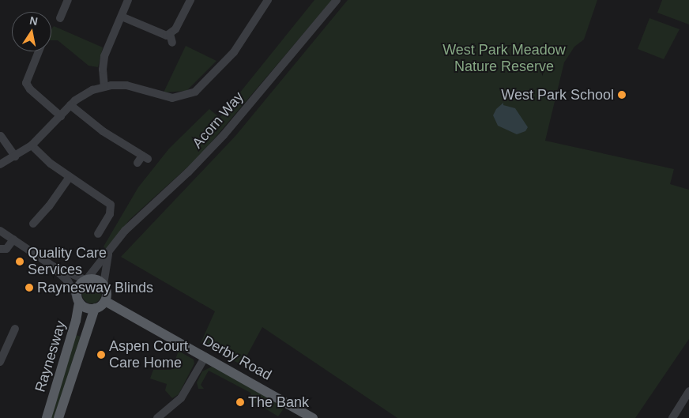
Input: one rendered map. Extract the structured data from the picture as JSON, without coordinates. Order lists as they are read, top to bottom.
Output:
{
  "streets": {
    "main road": ["Raynesway", "Derby Road"],
    "street": ["Acorn Way"]
  },
  "crossings": [
    ["Acorn Way", "Raynesway"],
    ["Acorn Way", "Derby Road"],
    ["Raynesway", "Derby Road"]
  ],
  "parks": ["West Park Meadow Nature Reserve"],
  "places": [
    "West Park School",
    "Quality Care Services",
    "Raynesway Blinds",
    "Aspen Court Care Home",
    "The Bank"
  ],
  "north": "top"
}
